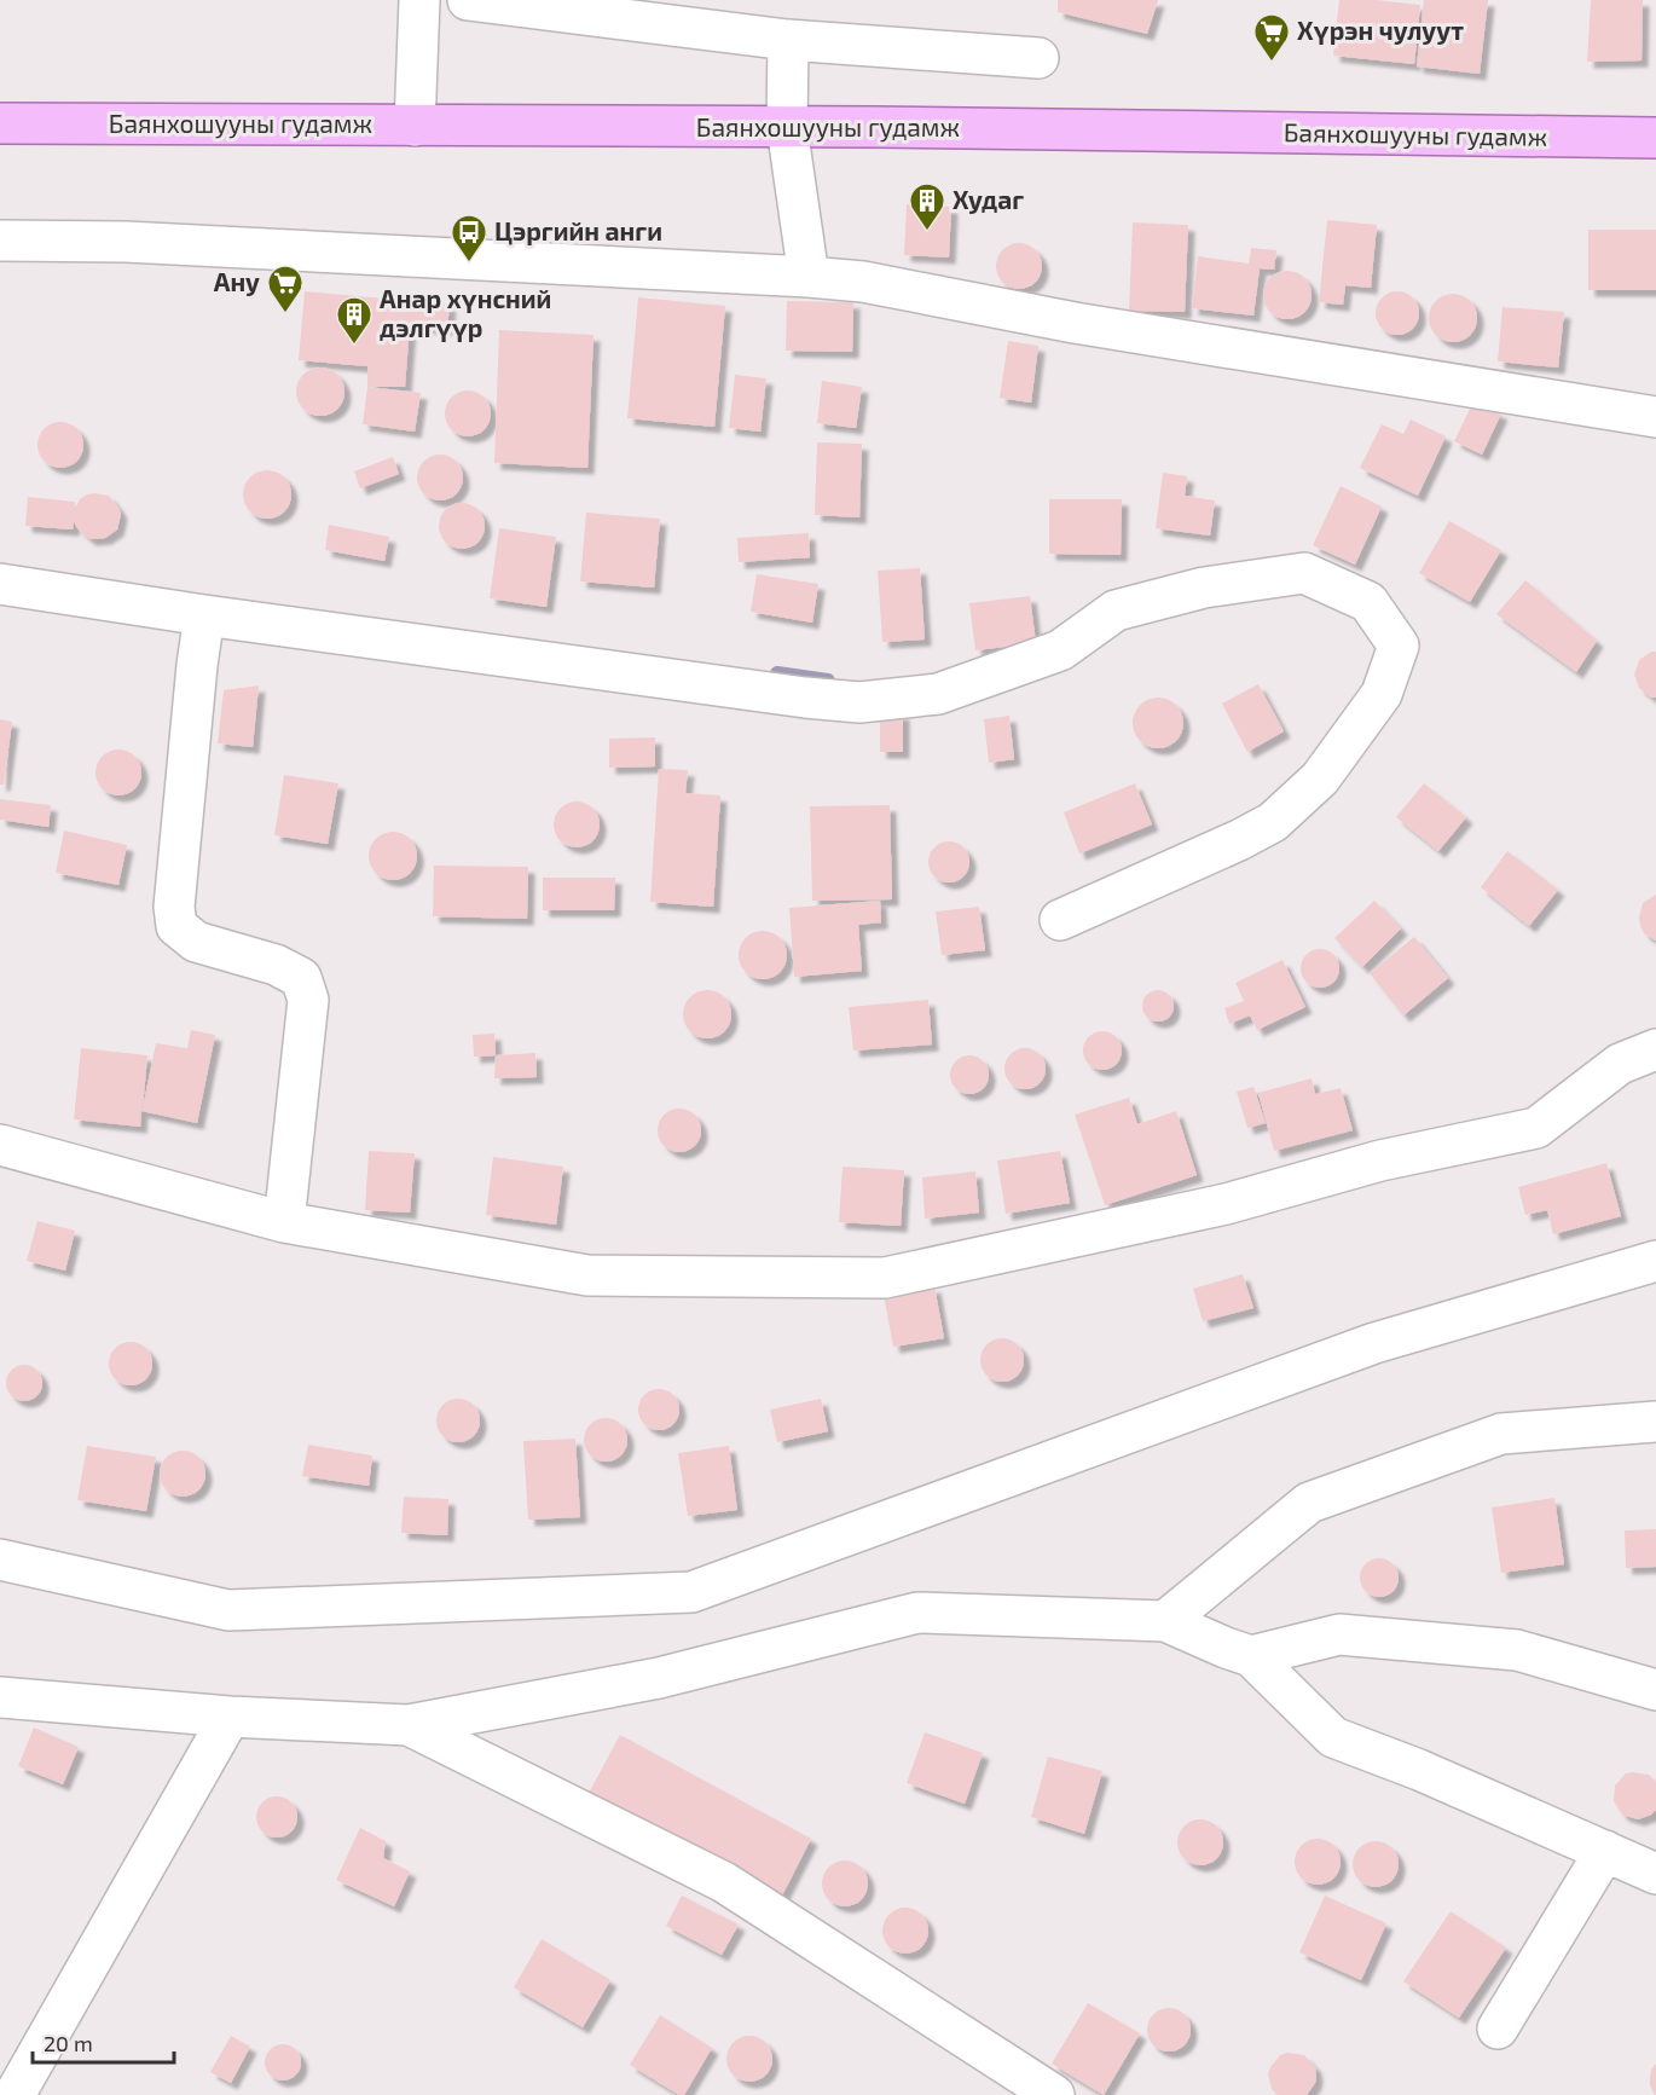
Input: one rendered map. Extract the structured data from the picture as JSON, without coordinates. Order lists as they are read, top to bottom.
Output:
{
  "streets": {
    "main road": ["Баянхошууны гудамж"]
  },
  "places": {
    "supermarket": ["Хүрэн чулуут", "Ану"],
    "building": ["Худаг", "Анар хүнсний дэлгүүр"],
    "bus stop": ["Цэргийн анги"]
  },
  "scale_bar": "20 m"
}
